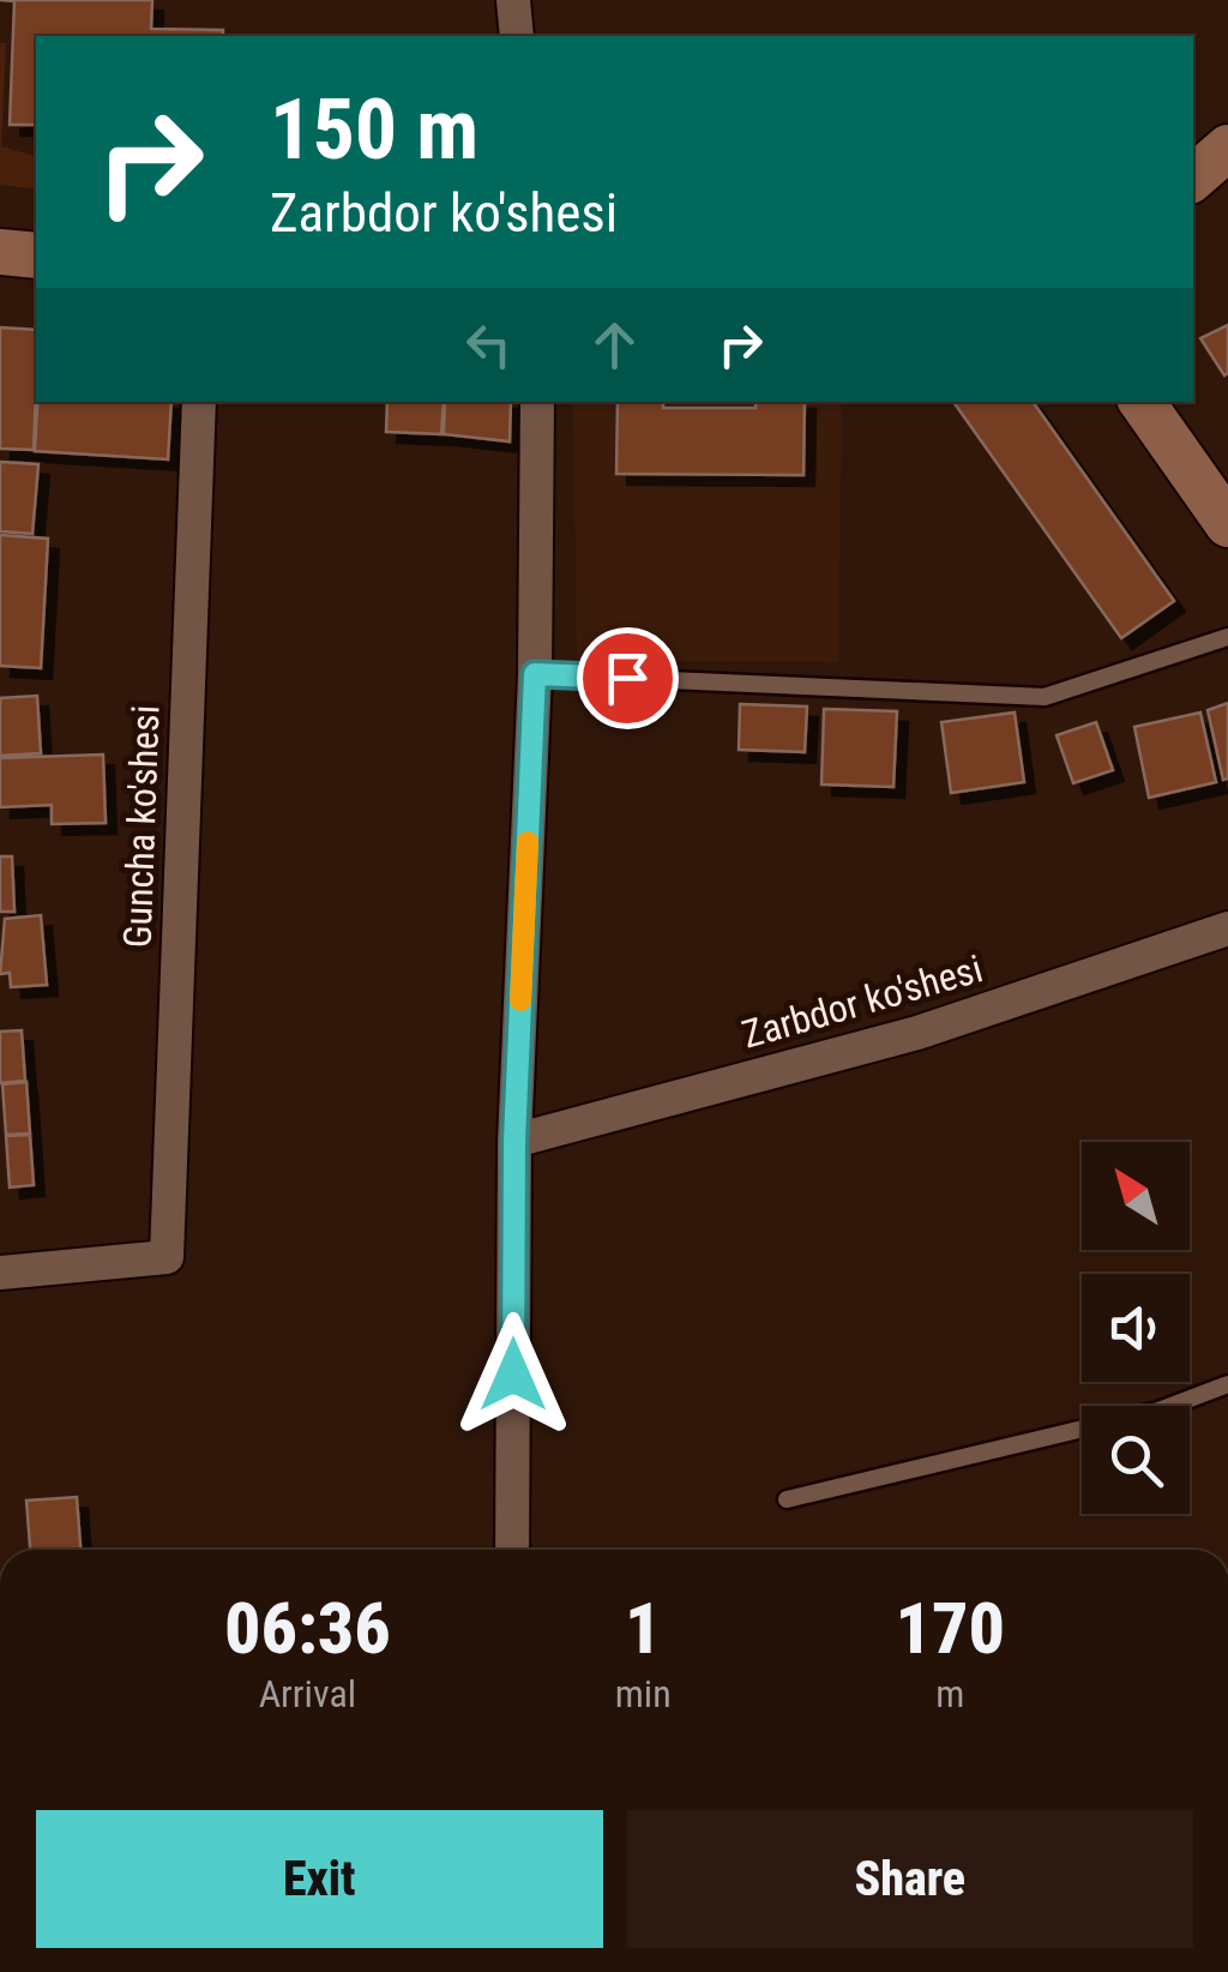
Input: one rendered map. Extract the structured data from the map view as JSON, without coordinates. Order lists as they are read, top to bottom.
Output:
{
  "streets": {
    "street": ["Guncha ko'shesi", "Zarbdor ko'shesi"]
  },
  "north": "top left",
  "page": {
    "turn": ["150 m", "Zarbdor ko'shesi"],
    "eta": [
      "06:36",
      "Arrival",
      "1",
      "min",
      "170",
      "m"
    ],
    "buttons": ["Exit", "Share"]
  }
}
